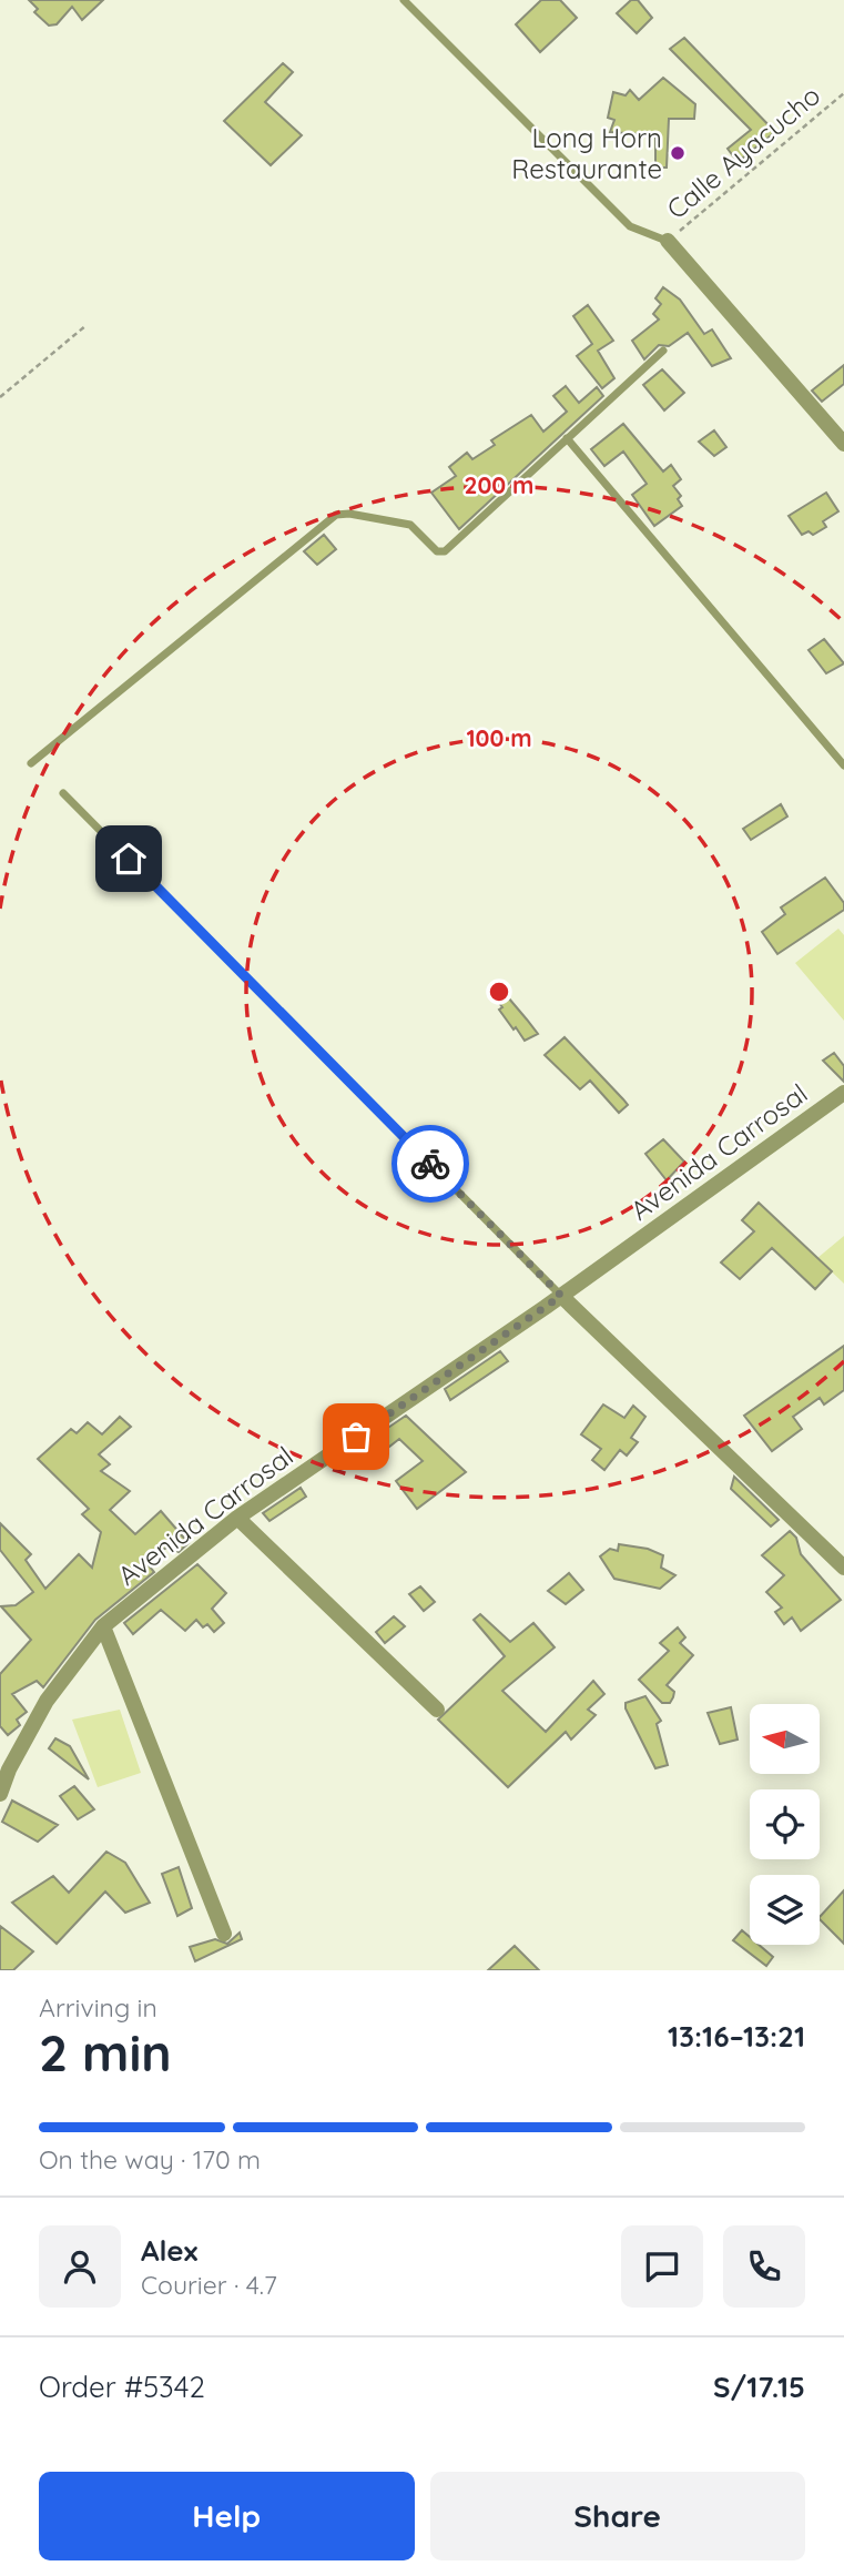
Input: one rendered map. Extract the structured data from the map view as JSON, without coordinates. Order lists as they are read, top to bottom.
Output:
{
  "streets": {
    "street": ["Avenida Carrosal"],
    "path": ["Calle Ayacucho"]
  },
  "places": ["Long Horn Restaurante"],
  "north": "left",
  "page": {
    "heading": ["2 min", "Arriving in", "13:16–13:21"],
    "panel": [
      "Alex",
      "Courier · 4.7",
      "Order #5342",
      "S/17.15"
    ],
    "bar": "On the way · 170 m",
    "buttons": ["Help", "Share"]
  },
  "rings": ["200 m", "100 m"]
}
